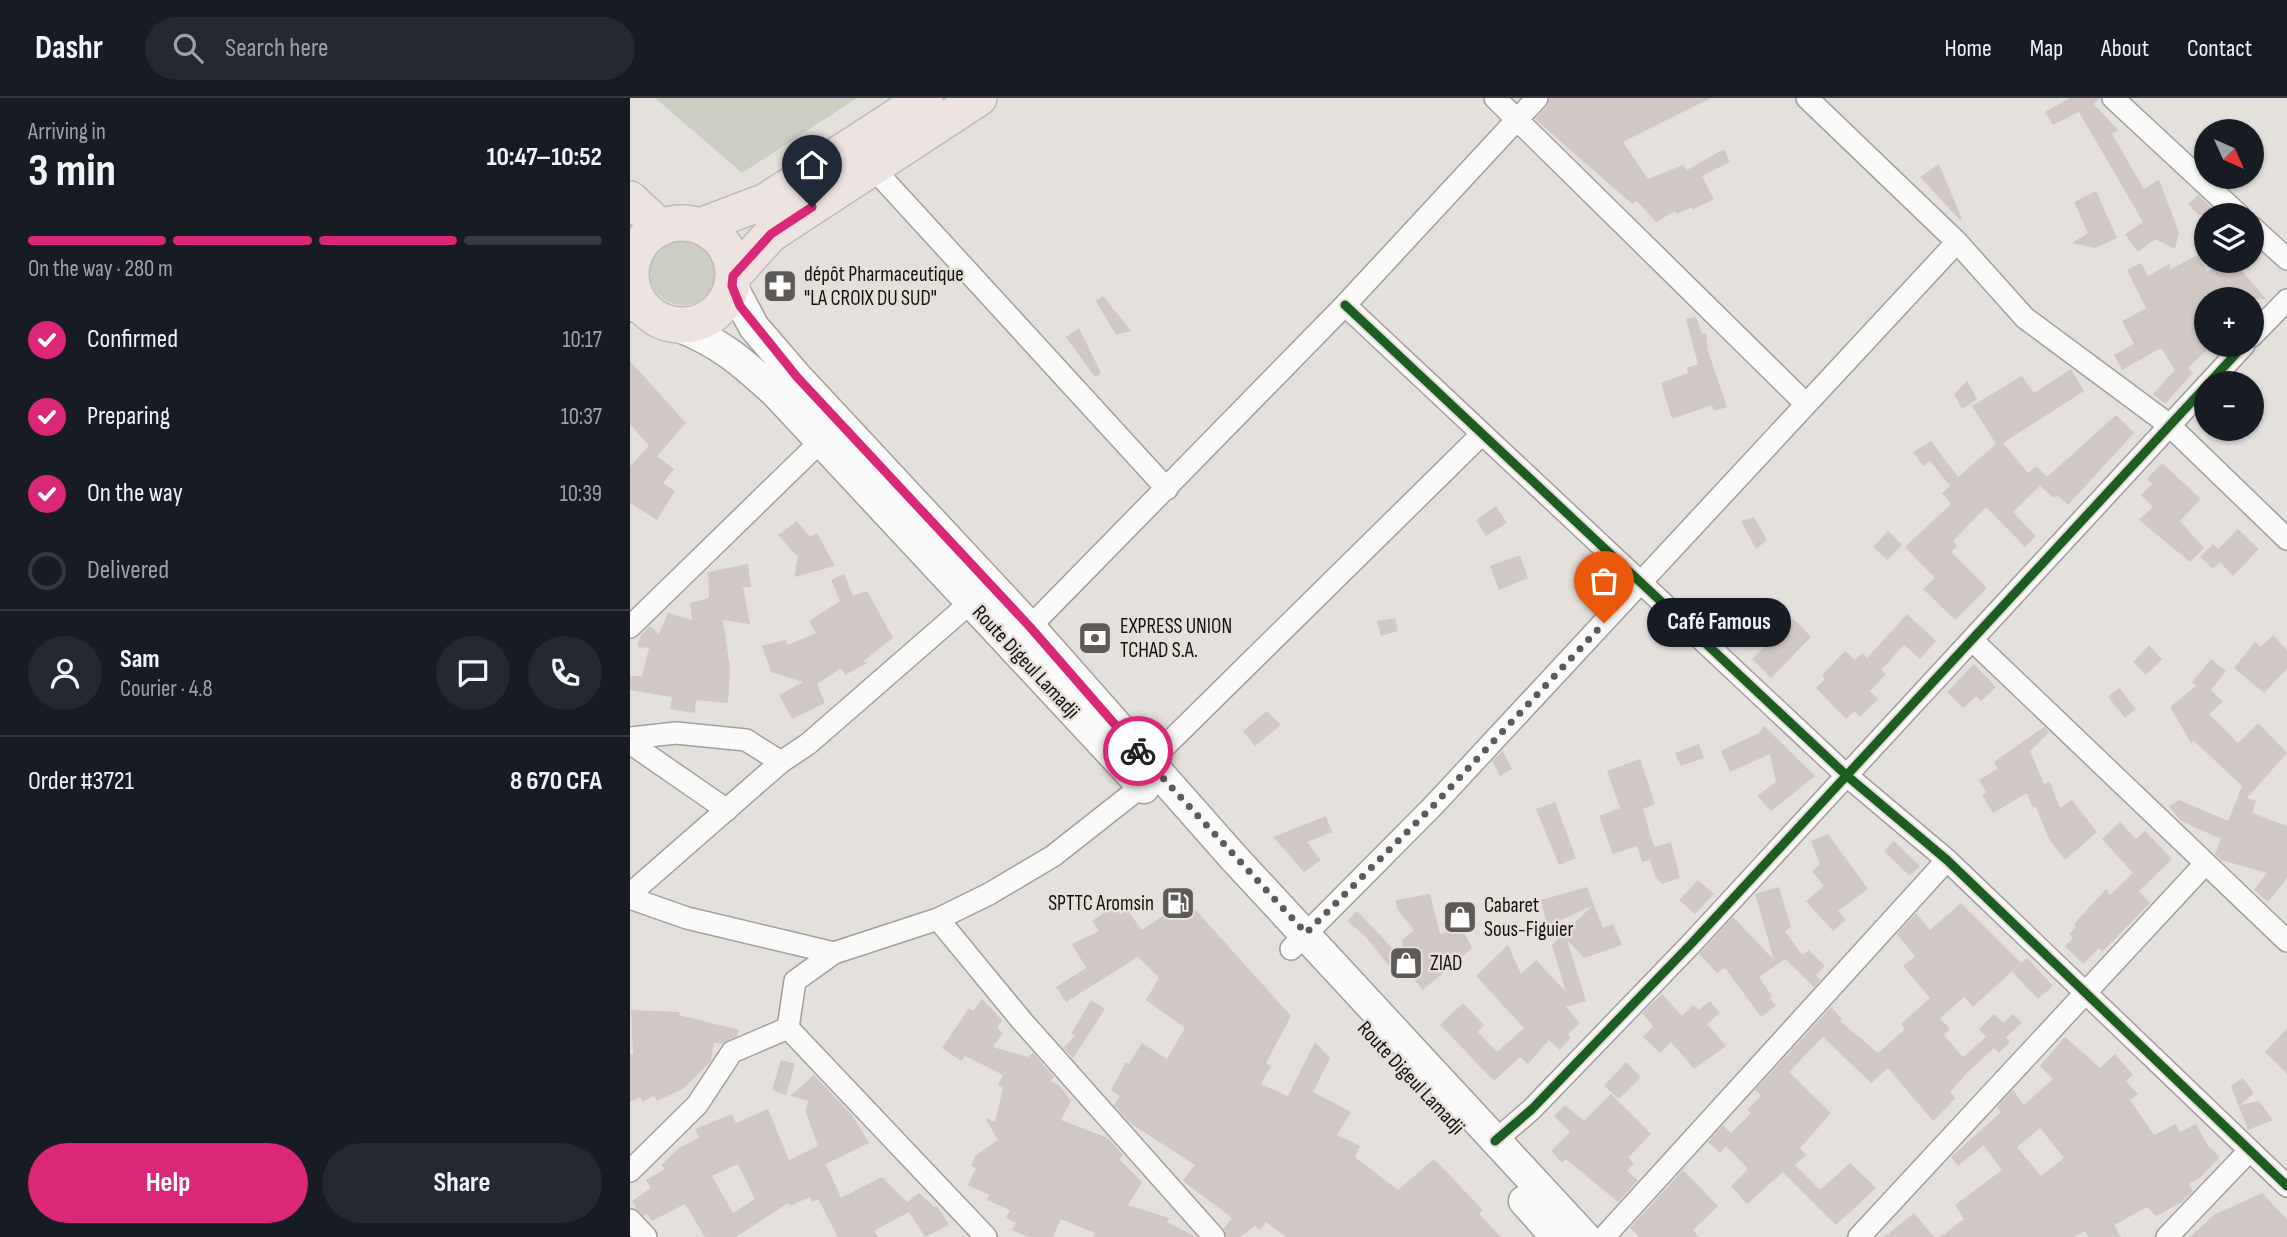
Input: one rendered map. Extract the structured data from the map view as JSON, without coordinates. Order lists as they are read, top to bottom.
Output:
{
  "streets": {
    "main road": ["Route Digeul Lamadji"]
  },
  "places": {
    "pharmacy": ["dépôt Pharmaceutique \"LA CROIX DU SUD\""],
    "other": ["Café Famous"],
    "bank": ["EXPRESS UNION TCHAD S.A."],
    "fuel station": ["SPTTC Aromsin"],
    "shop": ["Cabaret Sous-Figuier", "ZIAD"]
  },
  "north": "bottom right",
  "page": {
    "header": "Dashr",
    "search": "Search here",
    "nav": [
      "Home",
      "Map",
      "About",
      "Contact"
    ],
    "heading": ["3 min", "Arriving in", "10:47–10:52"],
    "panel": [
      "Sam",
      "Courier · 4.8",
      "Order #3721",
      "8 670 CFA"
    ],
    "map_buttons": ["+", "−"],
    "bar": "On the way · 280 m",
    "list": [
      ["Confirmed", "10:17"],
      ["Preparing", "10:37"],
      ["On the way", "10:39"],
      "Delivered"
    ],
    "bubble": "Café Famous",
    "buttons": ["Help", "Share"]
  }
}
